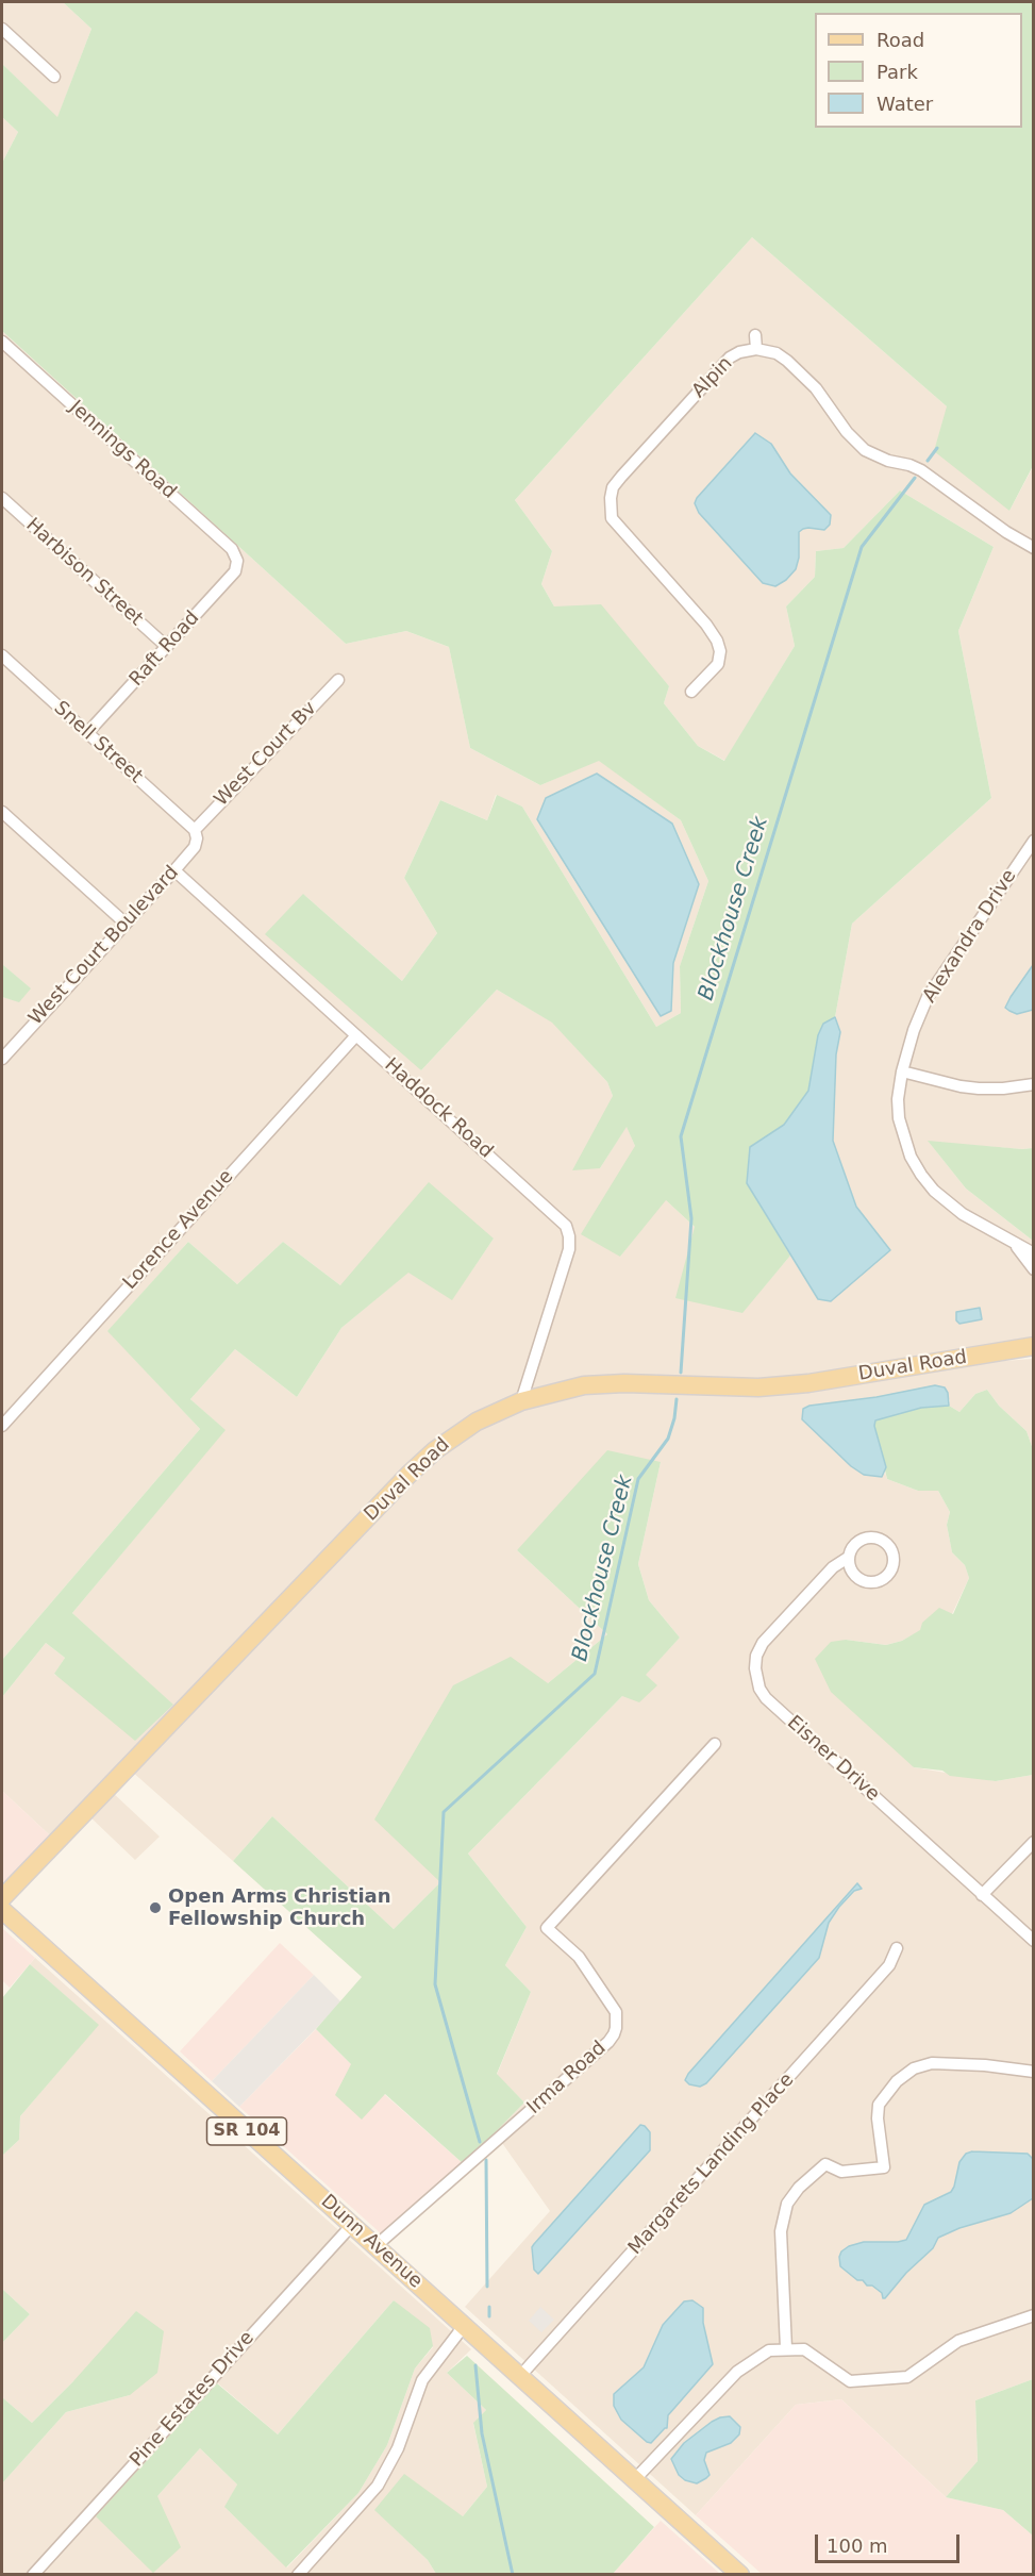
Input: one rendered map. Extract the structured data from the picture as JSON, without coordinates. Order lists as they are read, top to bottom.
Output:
{
  "streets": {
    "main road": ["Duval Road", "SR 104", "Dunn Avenue"],
    "street": [
      "Alpin",
      "Jennings Road",
      "Harbison Street",
      "Raft Road",
      "Snell Street",
      "West Court Bv",
      "Alexandra Drive",
      "West Court Boulevard",
      "Haddock Road",
      "Lorence Avenue",
      "Eisner Drive",
      "Irma Road",
      "Margarets Landing Place",
      "Pine Estates Drive"
    ]
  },
  "crossings": [
    ["Jennings Road", "Raft Road"],
    ["Harbison Street", "Raft Road"],
    ["Raft Road", "Snell Street"],
    ["Snell Street", "West Court Bv"],
    ["Snell Street", "West Court Boulevard"],
    ["West Court Bv", "West Court Boulevard"],
    ["West Court Boulevard", "Haddock Road"],
    ["Haddock Road", "Lorence Avenue"],
    ["Haddock Road", "Duval Road"],
    ["Irma Road", "Dunn Avenue"],
    ["Margarets Landing Place", "Dunn Avenue"],
    ["Dunn Avenue", "Pine Estates Drive"]
  ],
  "water": ["Blockhouse Creek"],
  "places": ["Open Arms Christian Fellowship Church"],
  "legend": ["Road", "Park", "Water"],
  "scale_bar": "100 m"
}
